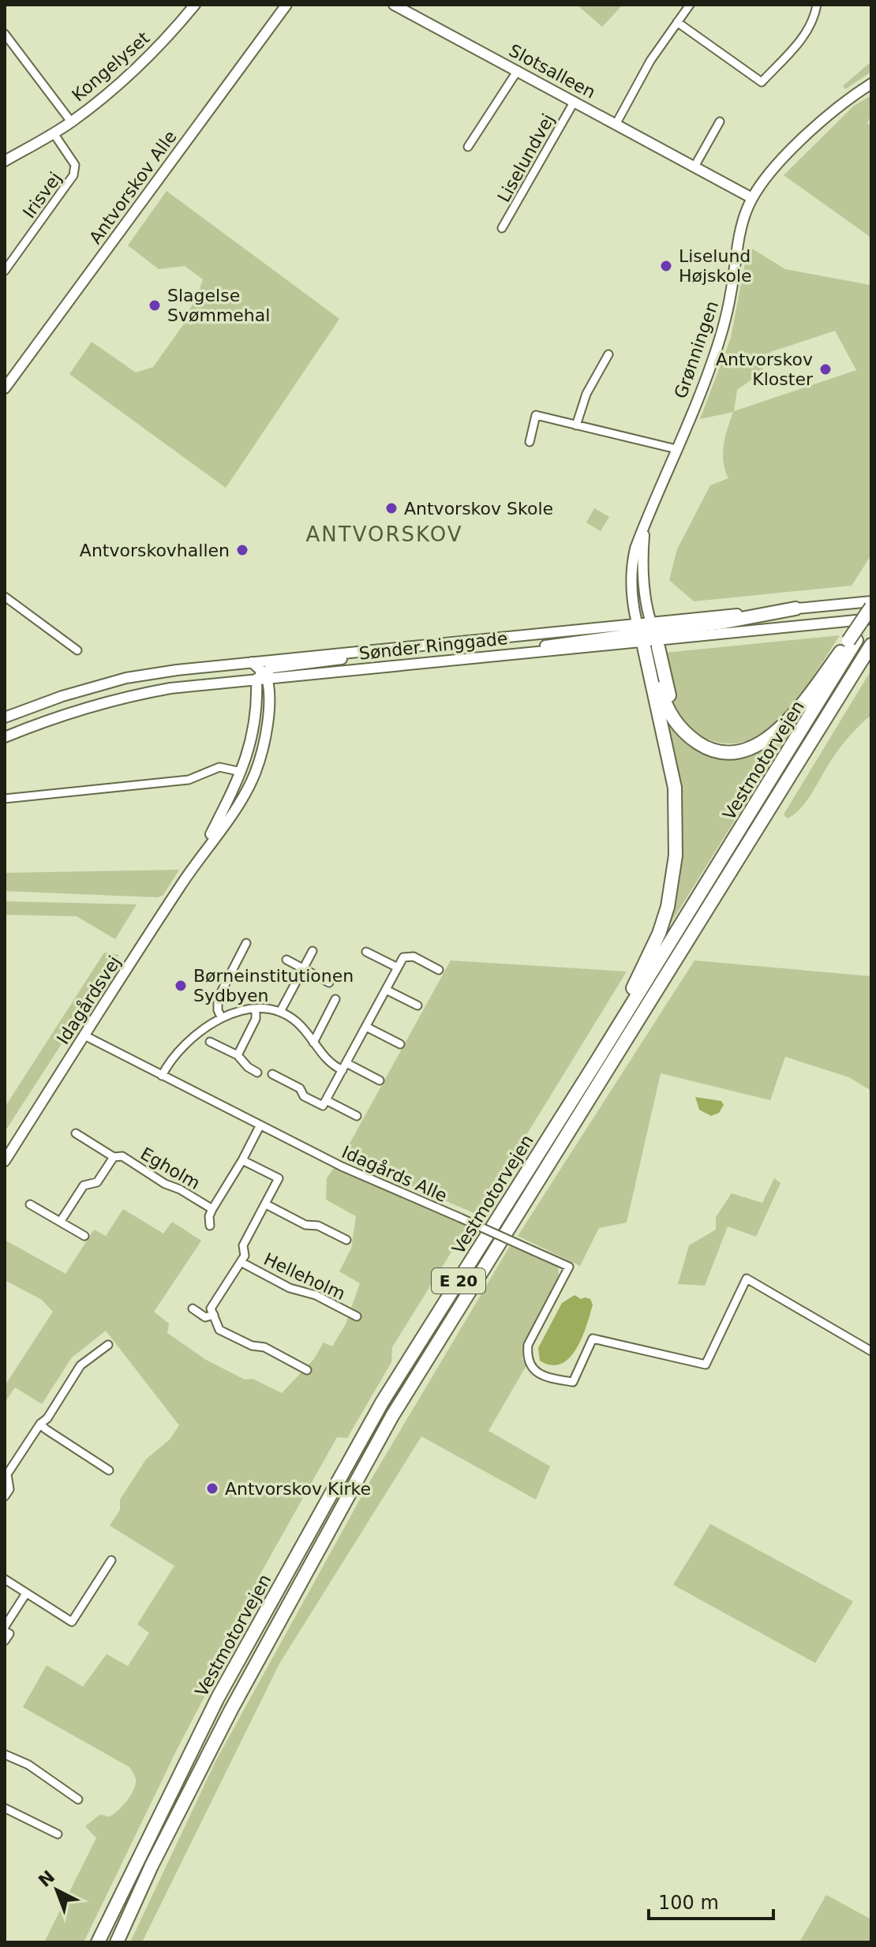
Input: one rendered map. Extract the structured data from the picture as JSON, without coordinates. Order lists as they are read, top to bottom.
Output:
{
  "streets": {
    "highway": ["Vestmotorvejen", "E 20"],
    "street": [
      "Kongelyset",
      "Slotsalleen",
      "Liselundvej",
      "Antvorskov Alle",
      "Irisvej",
      "Grønningen",
      "Sønder Ringgade",
      "Idagårdsvej",
      "Egholm",
      "Idagårds Alle",
      "Helleholm"
    ]
  },
  "crossings": [
    ["Kongelyset", "Irisvej"],
    ["Slotsalleen", "Liselundvej"],
    ["Slotsalleen", "Grønningen"],
    ["Grønningen", "Sønder Ringgade"],
    ["Sønder Ringgade", "Idagårdsvej"],
    ["Idagårdsvej", "Idagårds Alle"],
    ["Egholm", "Idagårds Alle"],
    ["Egholm", "Helleholm"]
  ],
  "districts": ["ANTVORSKOV"],
  "places": [
    "Liselund Højskole",
    "Slagelse Svømmehal",
    "Antvorskov Kloster",
    "Antvorskov Skole",
    "Antvorskovhallen",
    "Børneinstitutionen Sydbyen",
    "Antvorskov Kirke"
  ],
  "scale_bar": "100 m",
  "north": "top left"
}
